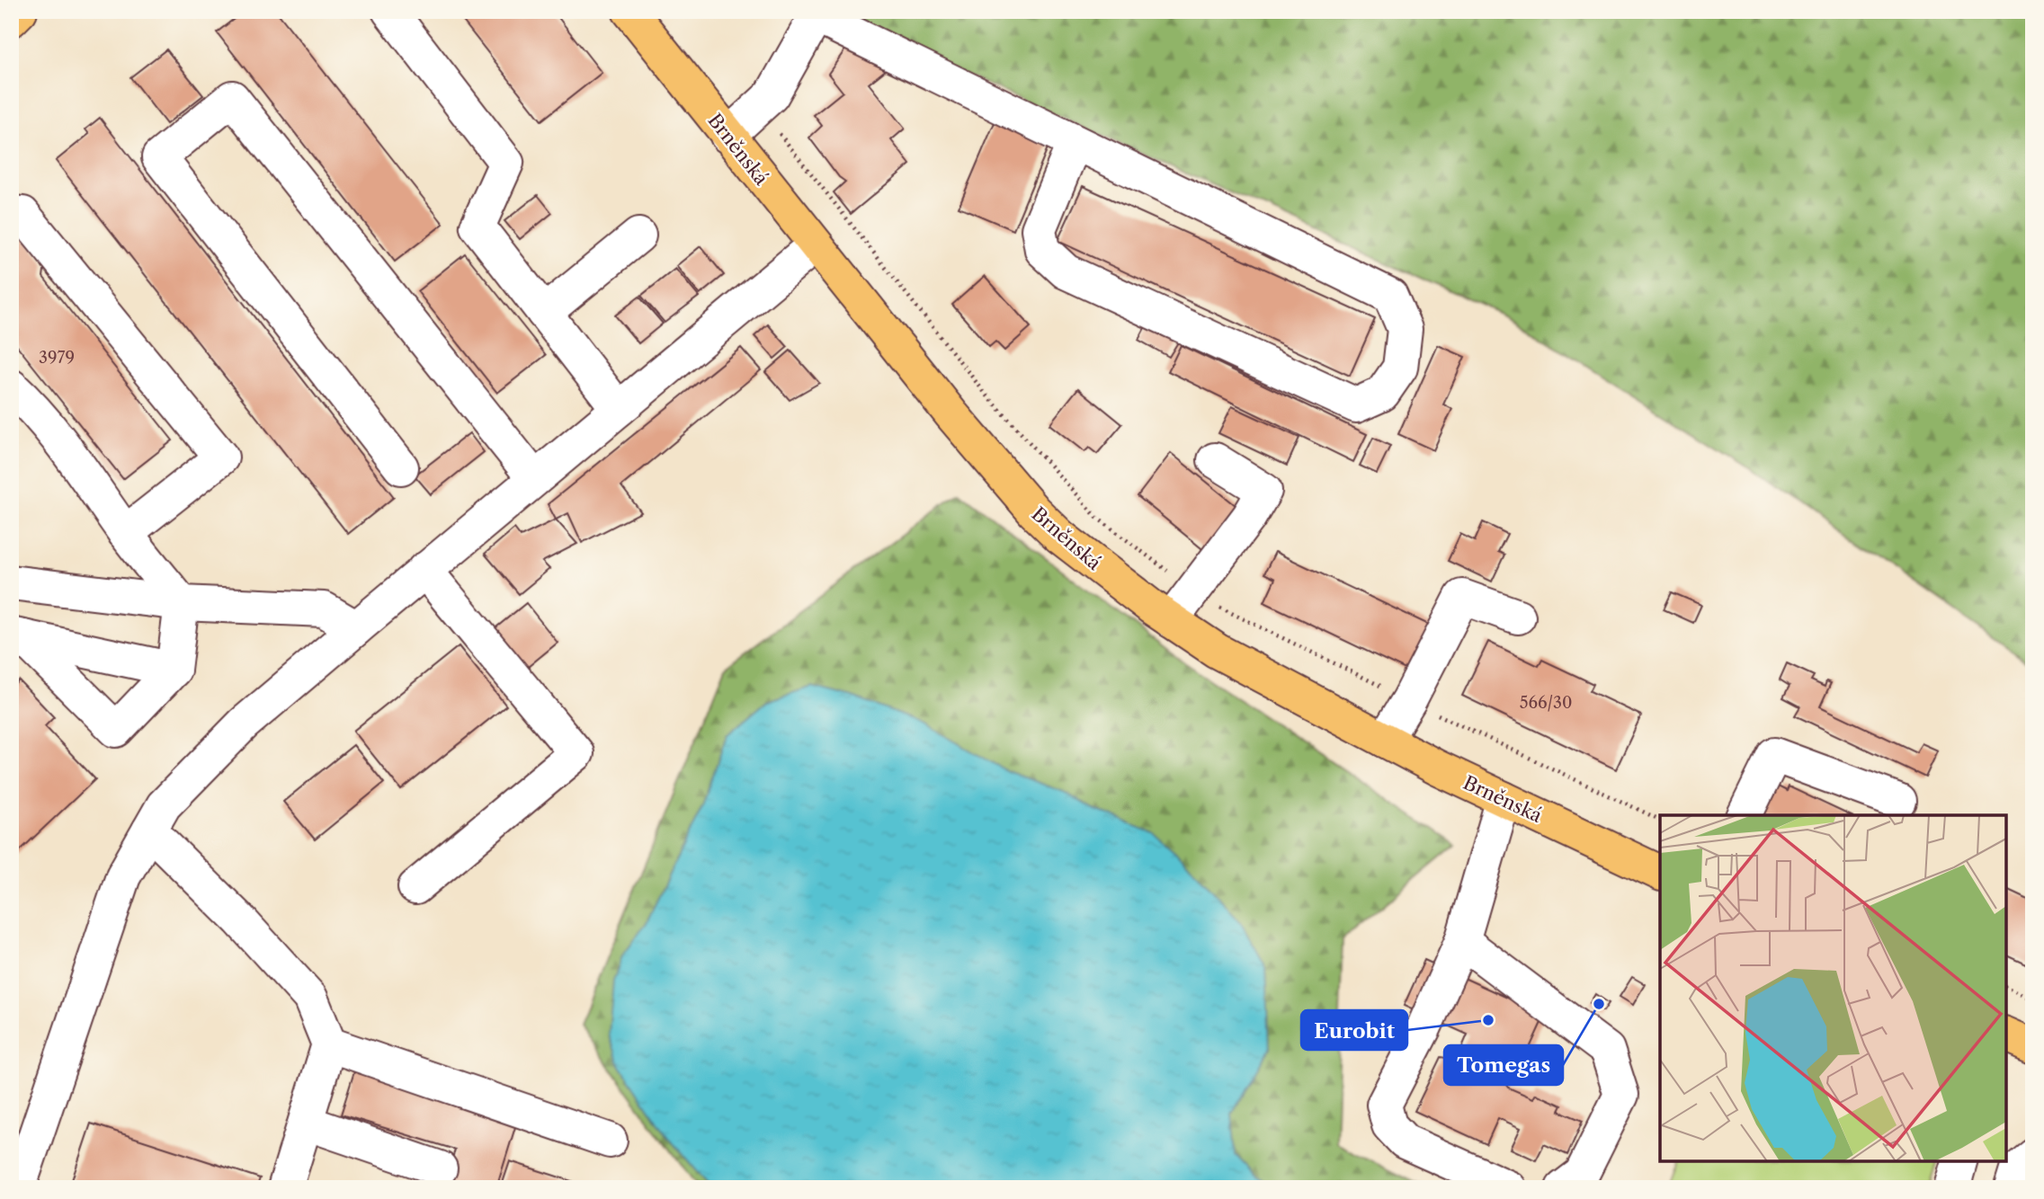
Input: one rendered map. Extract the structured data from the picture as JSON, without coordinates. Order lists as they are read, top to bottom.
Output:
{
  "streets": {
    "main road": ["Brněnská"]
  },
  "places": ["Tomegas", "Eurobit"],
  "house_numbers": ["3979", "566/30"]
}
